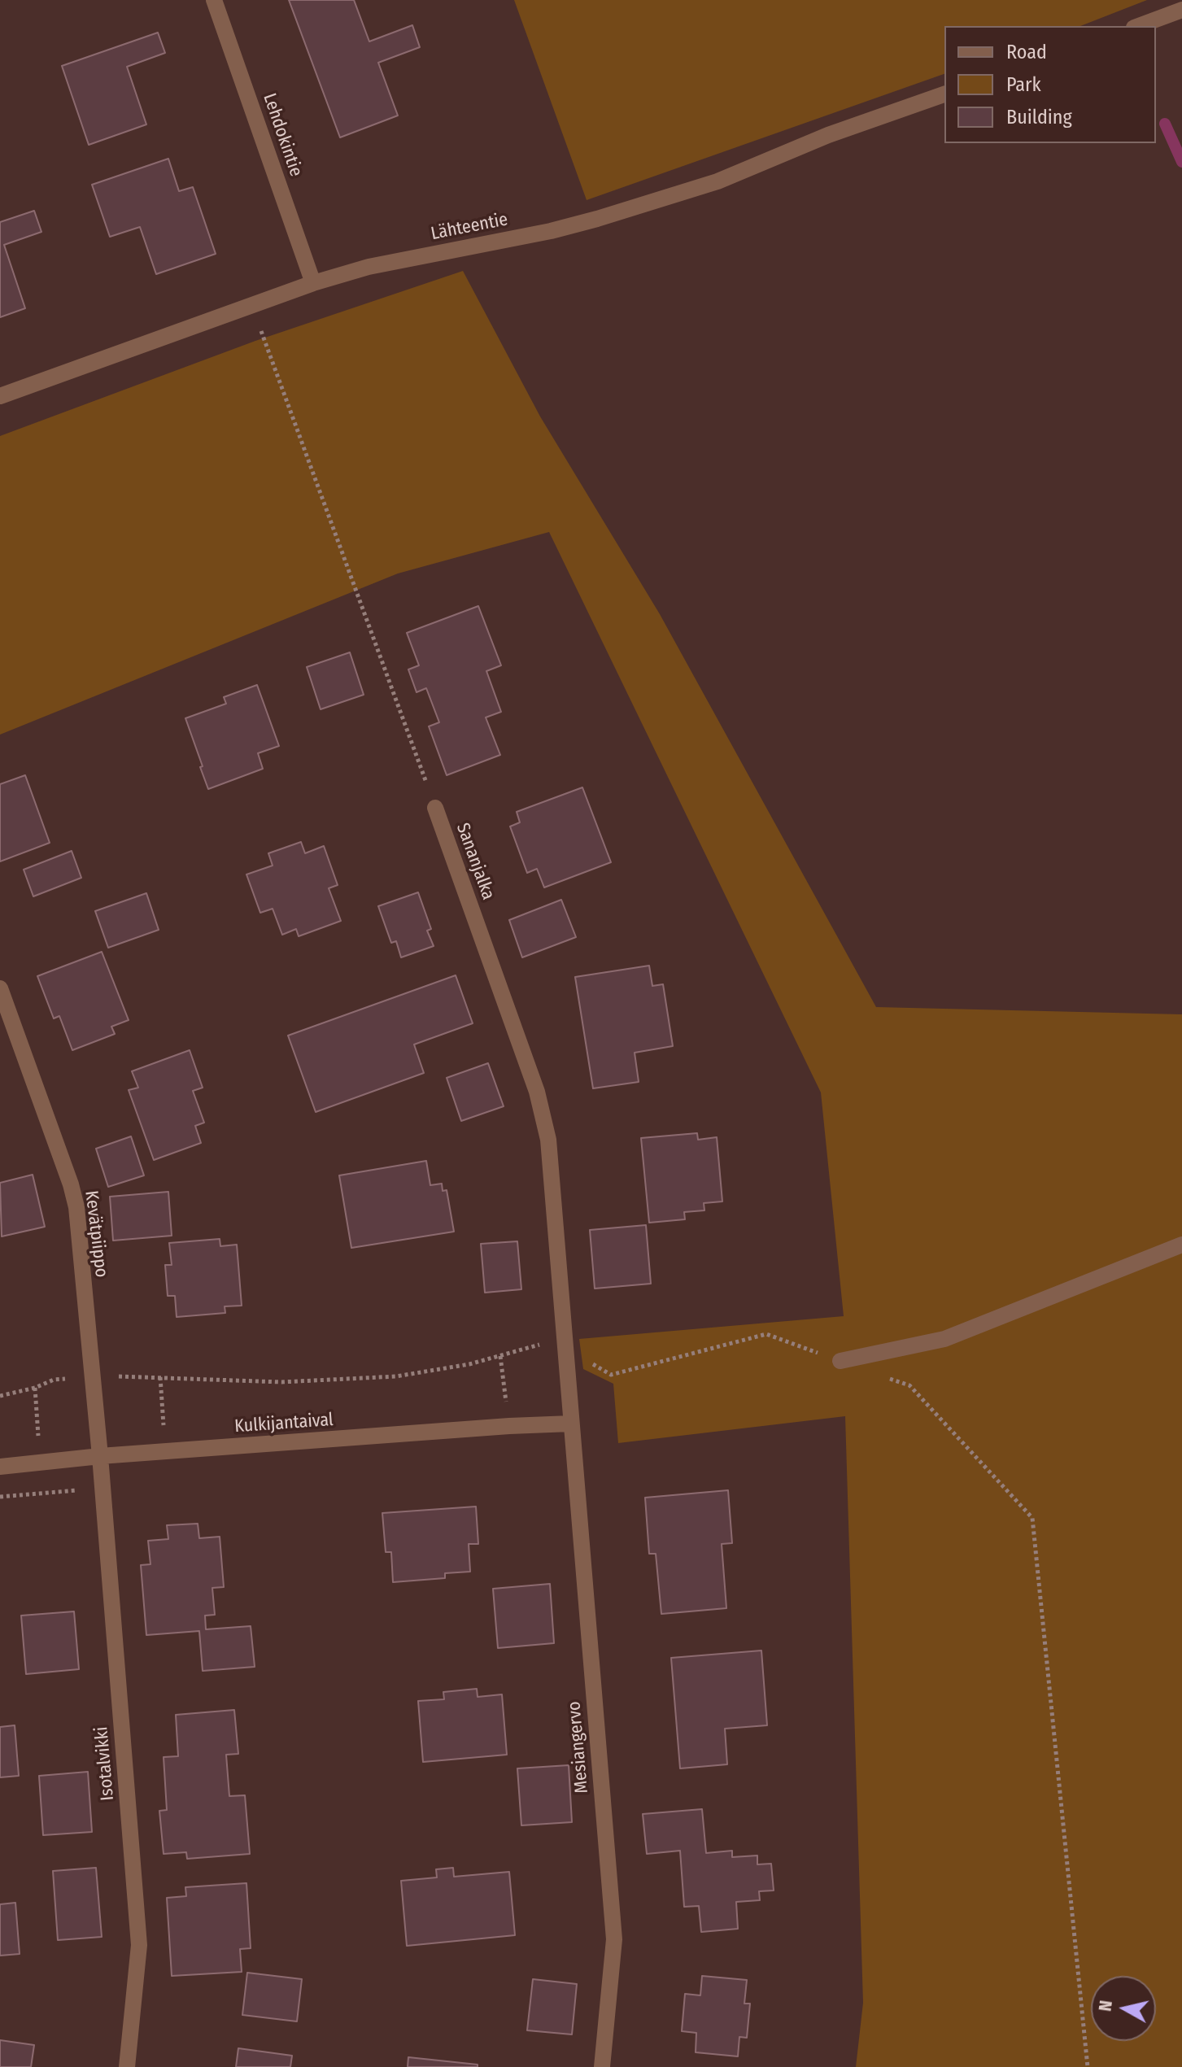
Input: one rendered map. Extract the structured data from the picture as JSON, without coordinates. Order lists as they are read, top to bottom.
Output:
{
  "streets": {
    "street": [
      "Lehdokintie",
      "Lähteentie",
      "Sananjalka",
      "Kevätpiippo",
      "Kulkijantaival",
      "Mesiangervo",
      "Isotalvikki"
    ]
  },
  "crossings": [
    ["Lehdokintie", "Lähteentie"],
    ["Sananjalka", "Kulkijantaival"],
    ["Sananjalka", "Mesiangervo"],
    ["Kevätpiippo", "Kulkijantaival"],
    ["Kevätpiippo", "Isotalvikki"],
    ["Kulkijantaival", "Mesiangervo"],
    ["Kulkijantaival", "Isotalvikki"]
  ],
  "legend": ["Road", "Park", "Building"],
  "north": "left"
}
